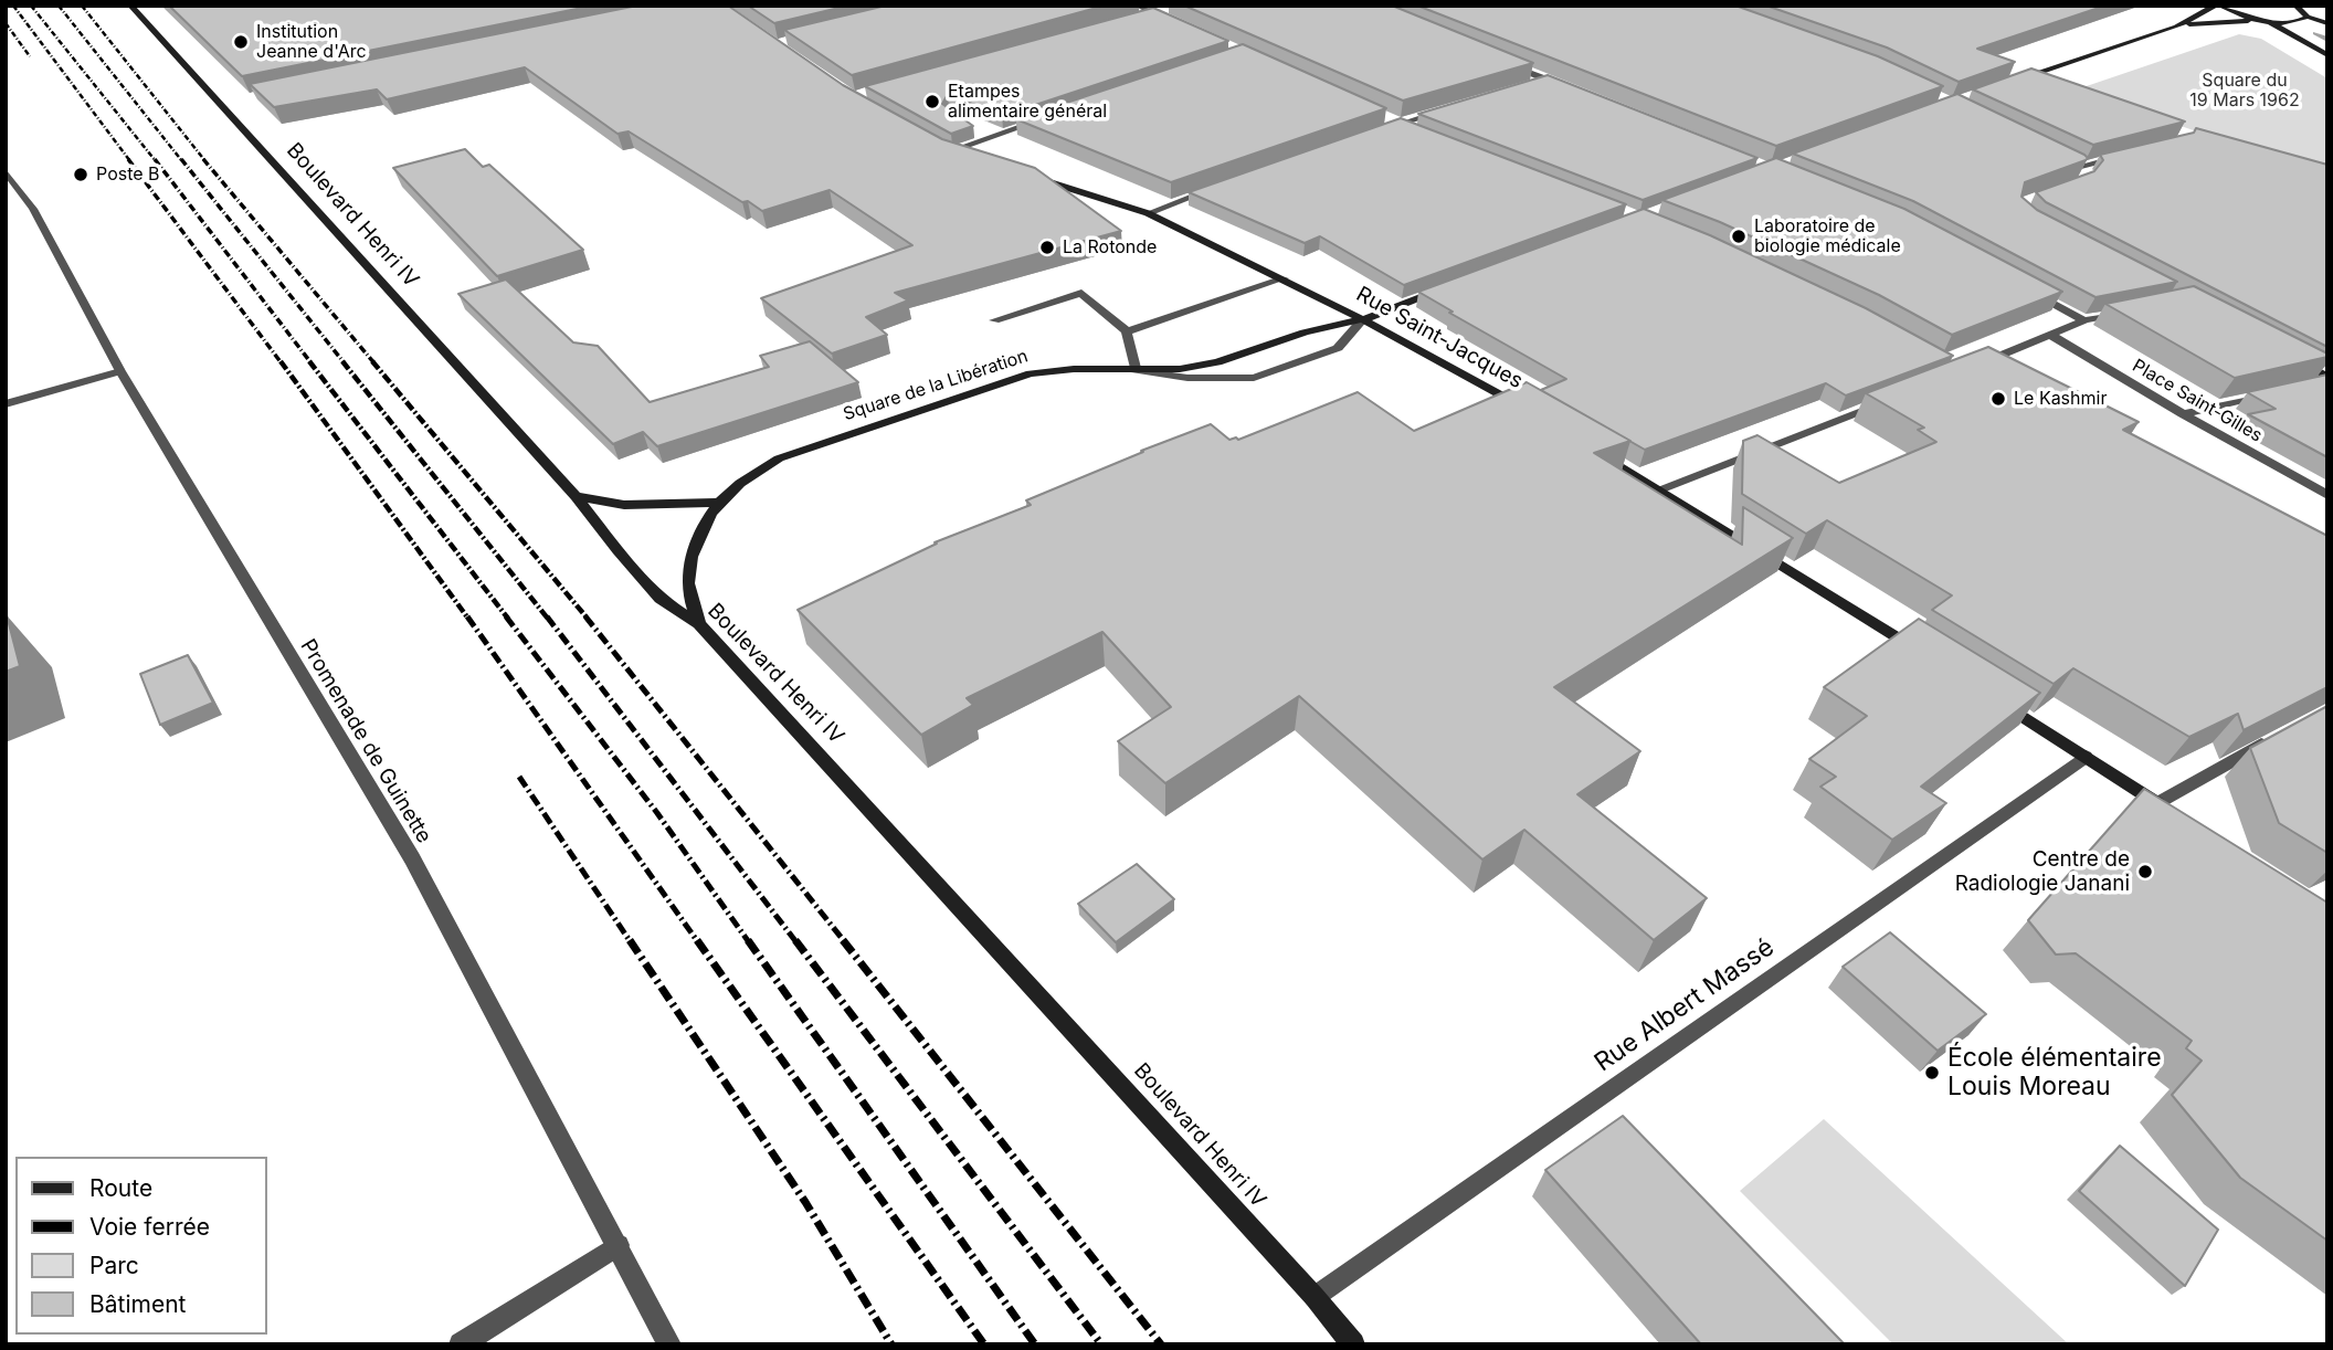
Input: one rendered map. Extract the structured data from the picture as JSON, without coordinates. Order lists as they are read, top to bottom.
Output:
{
  "streets": {
    "street": [
      "Boulevard Henri IV",
      "Rue Saint-Jacques",
      "Square de la Libération",
      "Place Saint-Gilles",
      "Promenade de Guinette",
      "Rue Albert Massé"
    ]
  },
  "crossings": [
    ["Boulevard Henri IV", "Square de la Libération"],
    ["Boulevard Henri IV", "Rue Albert Massé"],
    ["Rue Saint-Jacques", "Square de la Libération"]
  ],
  "parks": ["Square du 19 Mars 1962"],
  "places": [
    "Institution Jeanne d'Arc",
    "Etampes alimentaire général",
    "Poste B",
    "Laboratoire de biologie médicale",
    "La Rotonde",
    "Le Kashmir",
    "Centre de Radiologie Janani",
    "École élémentaire Louis Moreau"
  ],
  "legend": [
    "Route",
    "Voie ferrée",
    "Parc",
    "Bâtiment"
  ]
}
